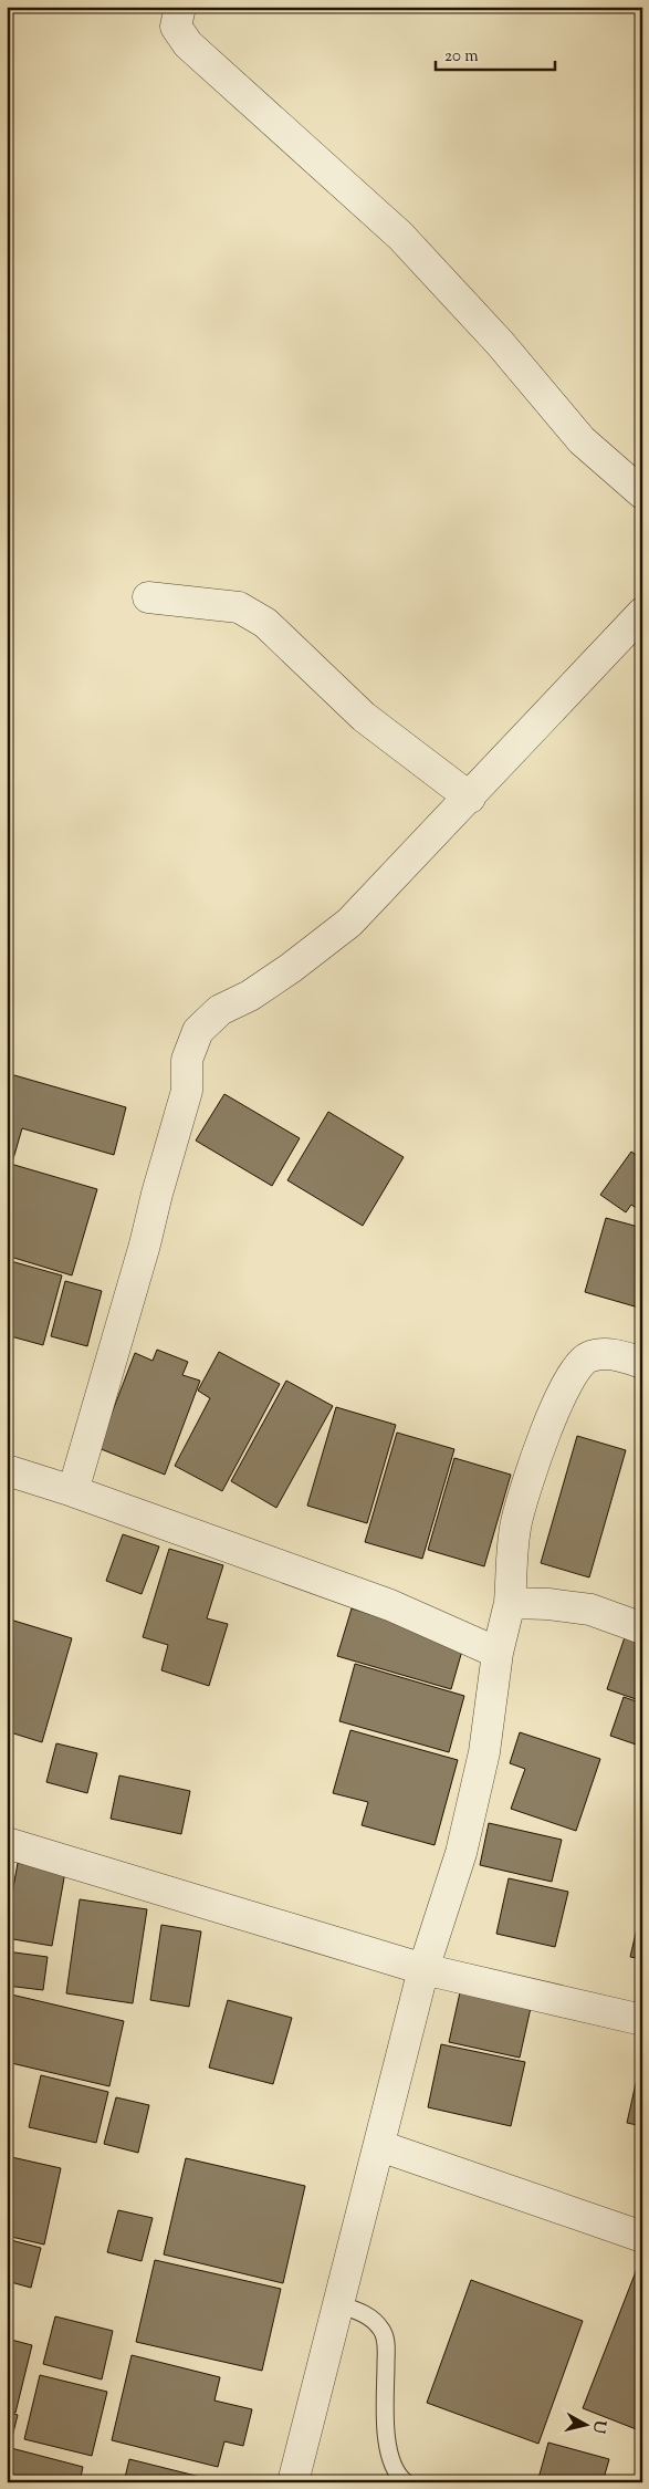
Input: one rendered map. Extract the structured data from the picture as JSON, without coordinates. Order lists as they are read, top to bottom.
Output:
{
  "scale_bar": "20 m",
  "north": "right"
}
